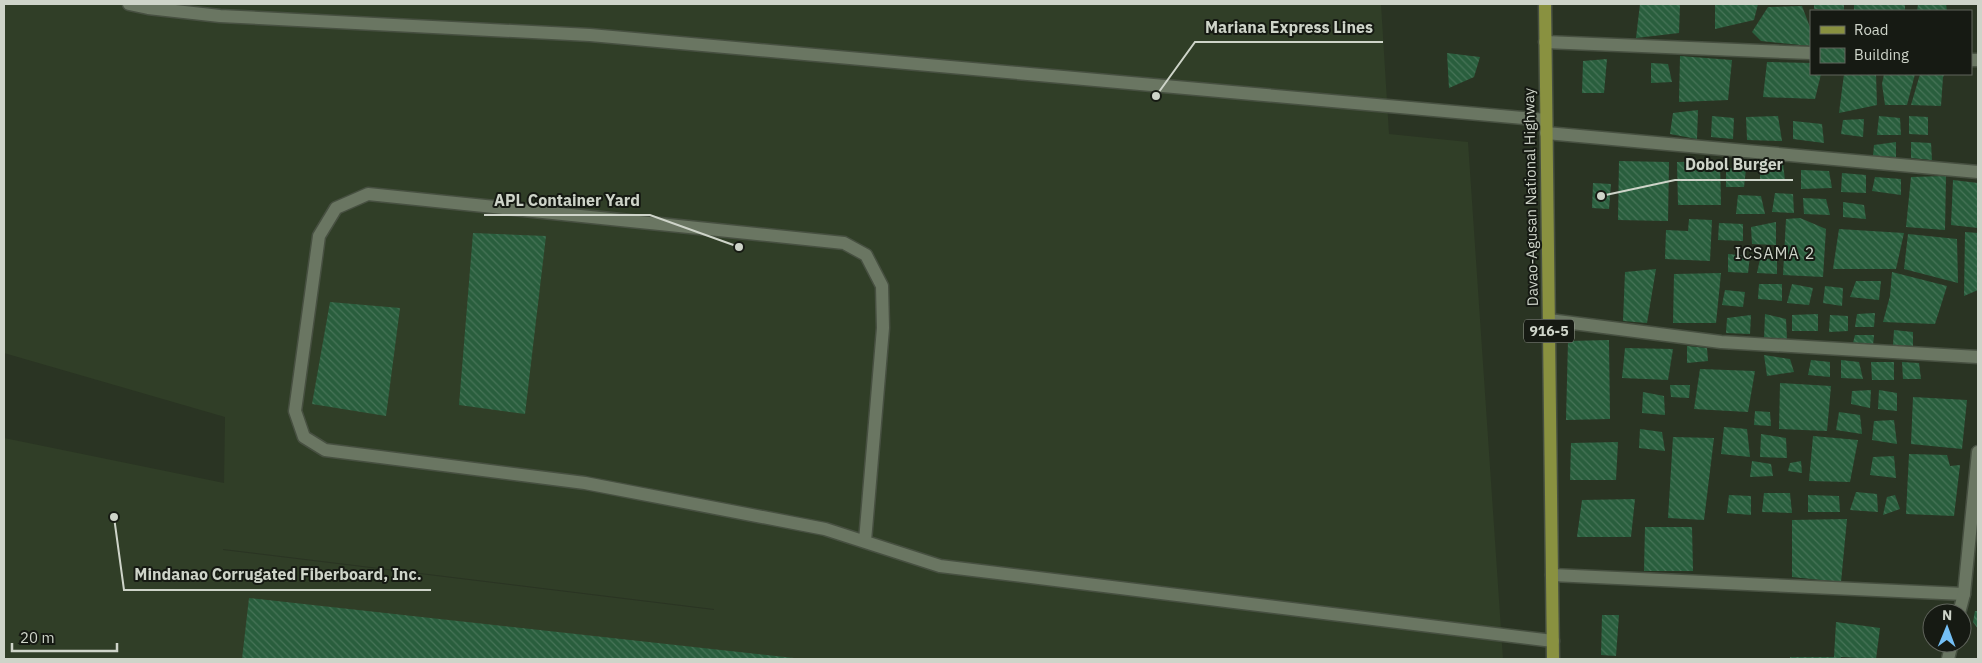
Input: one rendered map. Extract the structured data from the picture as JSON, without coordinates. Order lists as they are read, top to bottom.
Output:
{
  "streets": {
    "main road": ["Davao-Agusan National Highway", "916-5"]
  },
  "districts": ["ICSAMA 2"],
  "places": [
    "Mariana Express Lines",
    "Dobol Burger",
    "APL Container Yard",
    "Mindanao Corrugated Fiberboard, Inc."
  ],
  "legend": ["Road", "Building"],
  "scale_bar": "20 m",
  "north": "top"
}
